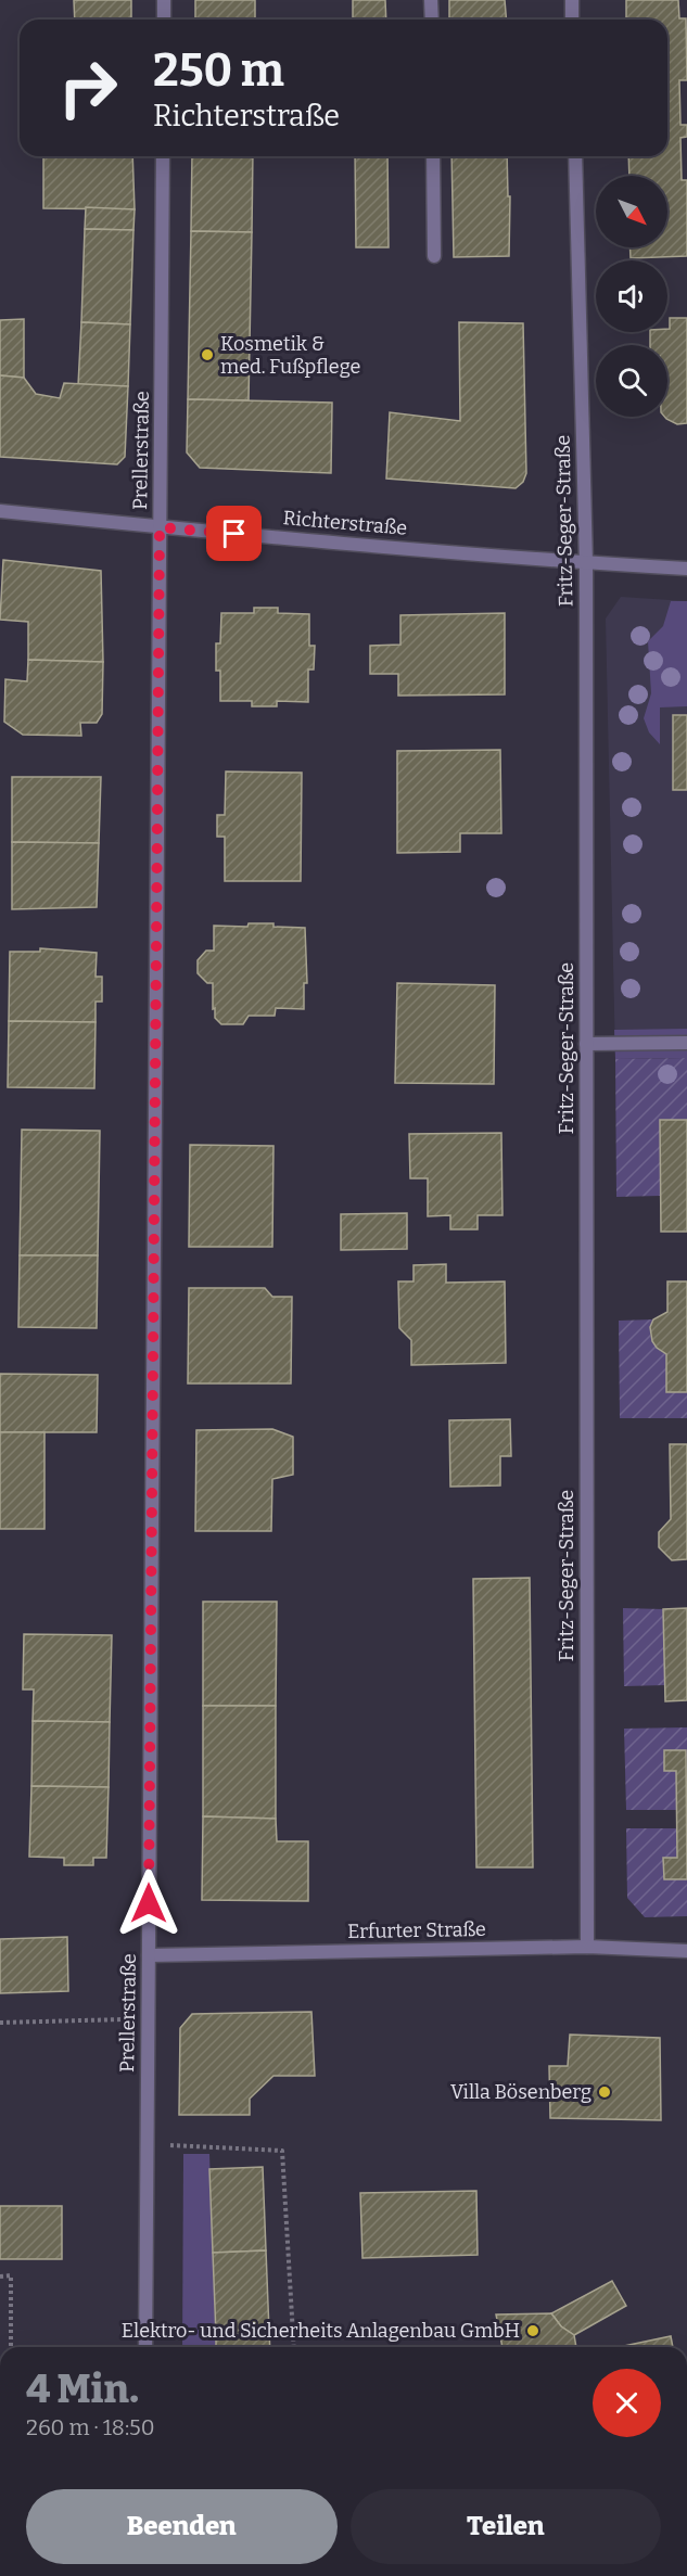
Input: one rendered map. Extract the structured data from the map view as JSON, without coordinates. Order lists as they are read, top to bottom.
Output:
{
  "streets": {
    "street": [
      "Prellerstraße",
      "Fritz-Seger-Straße",
      "Richterstraße",
      "Erfurter Straße"
    ]
  },
  "crossings": [
    ["Prellerstraße", "Richterstraße"],
    ["Prellerstraße", "Erfurter Straße"],
    ["Fritz-Seger-Straße", "Richterstraße"],
    ["Fritz-Seger-Straße", "Erfurter Straße"]
  ],
  "places": ["Kosmetik & med. Fußpflege", "Villa Bösenberg", "Elektro- und Sicherheits Anlagenbau GmbH"],
  "north": "bottom right",
  "page": {
    "turn": ["250 m", "Richterstraße"],
    "heading": ["4 Min.", "260 m · 18:50"],
    "buttons": ["Beenden", "Teilen"]
  }
}
